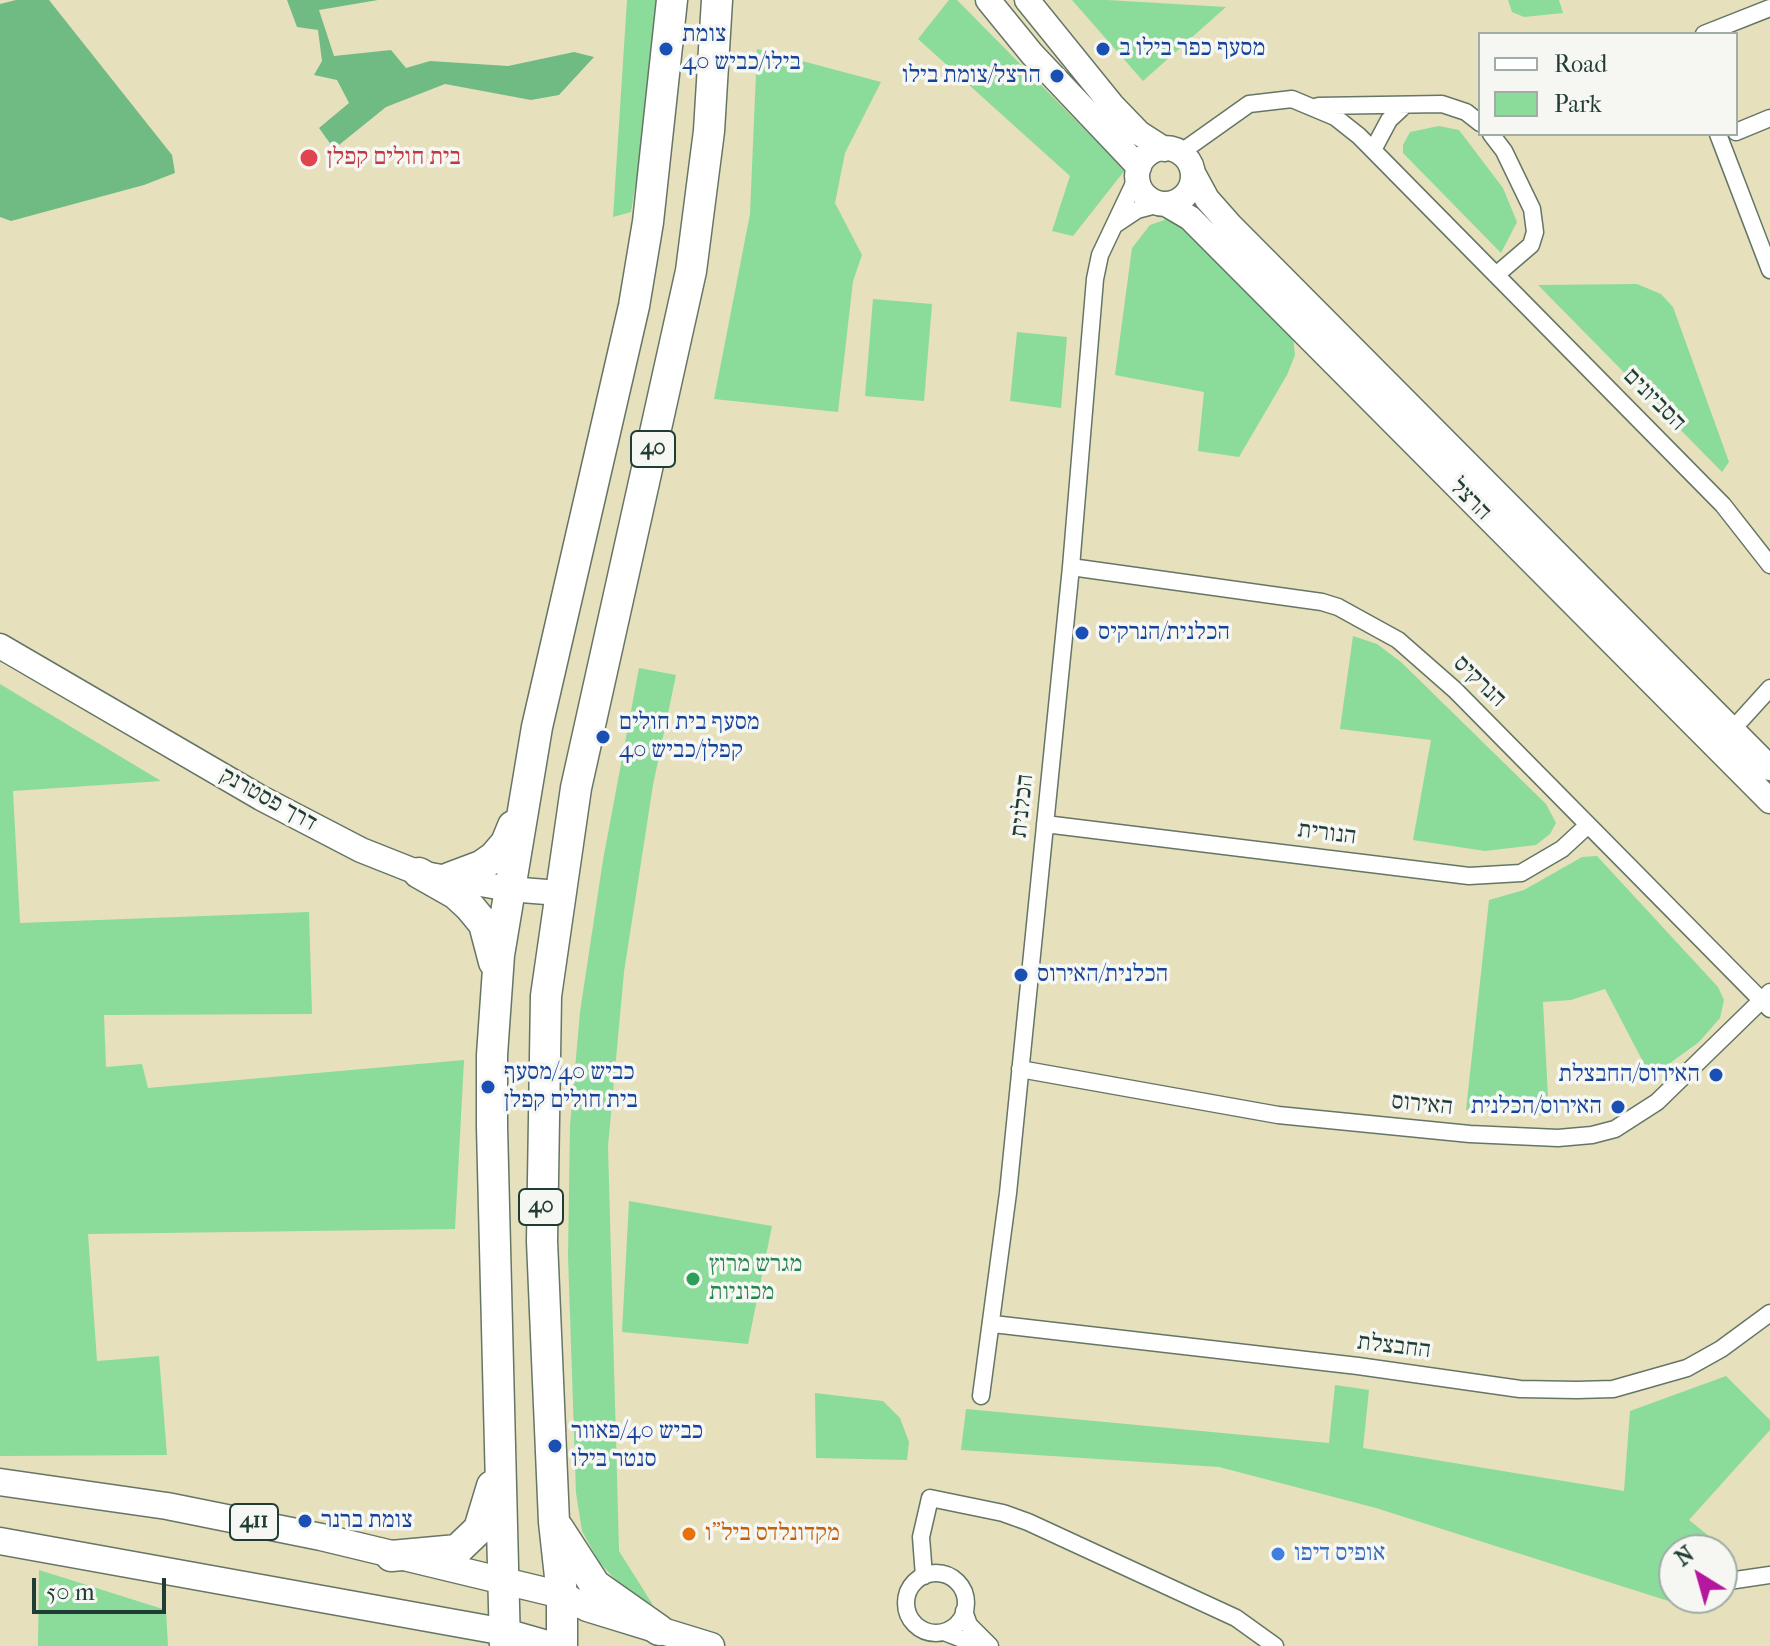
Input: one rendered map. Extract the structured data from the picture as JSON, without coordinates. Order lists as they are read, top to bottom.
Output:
{
  "streets": {
    "highway": ["40"],
    "main road": ["411"],
    "street": [
      "הסביונים",
      "הרצל",
      "הנרקיס",
      "דרך פסטרנק",
      "הכלנית",
      "הנורית",
      "האירוס",
      "החבצלת"
    ]
  },
  "crossings": [
    ["הסביונים", "הרצל"],
    ["הסביונים", "הכלנית"],
    ["40", "דרך פסטרנק"],
    ["40", "411"],
    ["הרצל", "הכלנית"],
    ["הנרקיס", "הכלנית"],
    ["הנרקיס", "הנורית"],
    ["הנרקיס", "האירוס"],
    ["הכלנית", "הנורית"],
    ["הכלנית", "האירוס"],
    ["הכלנית", "החבצלת"]
  ],
  "places": [
    "צומת בילו/כביש 40",
    "מסעף כפר בילו ב",
    "הרצל/צומת בילו",
    "בית חולים קפלן",
    "הכלנית/הנרקיס",
    "מסעף בית חולים קפלן/כביש 40",
    "הכלנית/האירוס",
    "האירוס/החבצלת",
    "כביש 40/מסעף בית חולים קפלן",
    "האירוס/הכלנית",
    "מגרש מרוץ מכוניות",
    "כביש 40/פאוור סנטר בילו",
    "צומת ברנר",
    "מקדונלדס ביל\"ו",
    "אופיס דיפו"
  ],
  "legend": ["Road", "Park"],
  "scale_bar": "50 m",
  "north": "top left"
}
